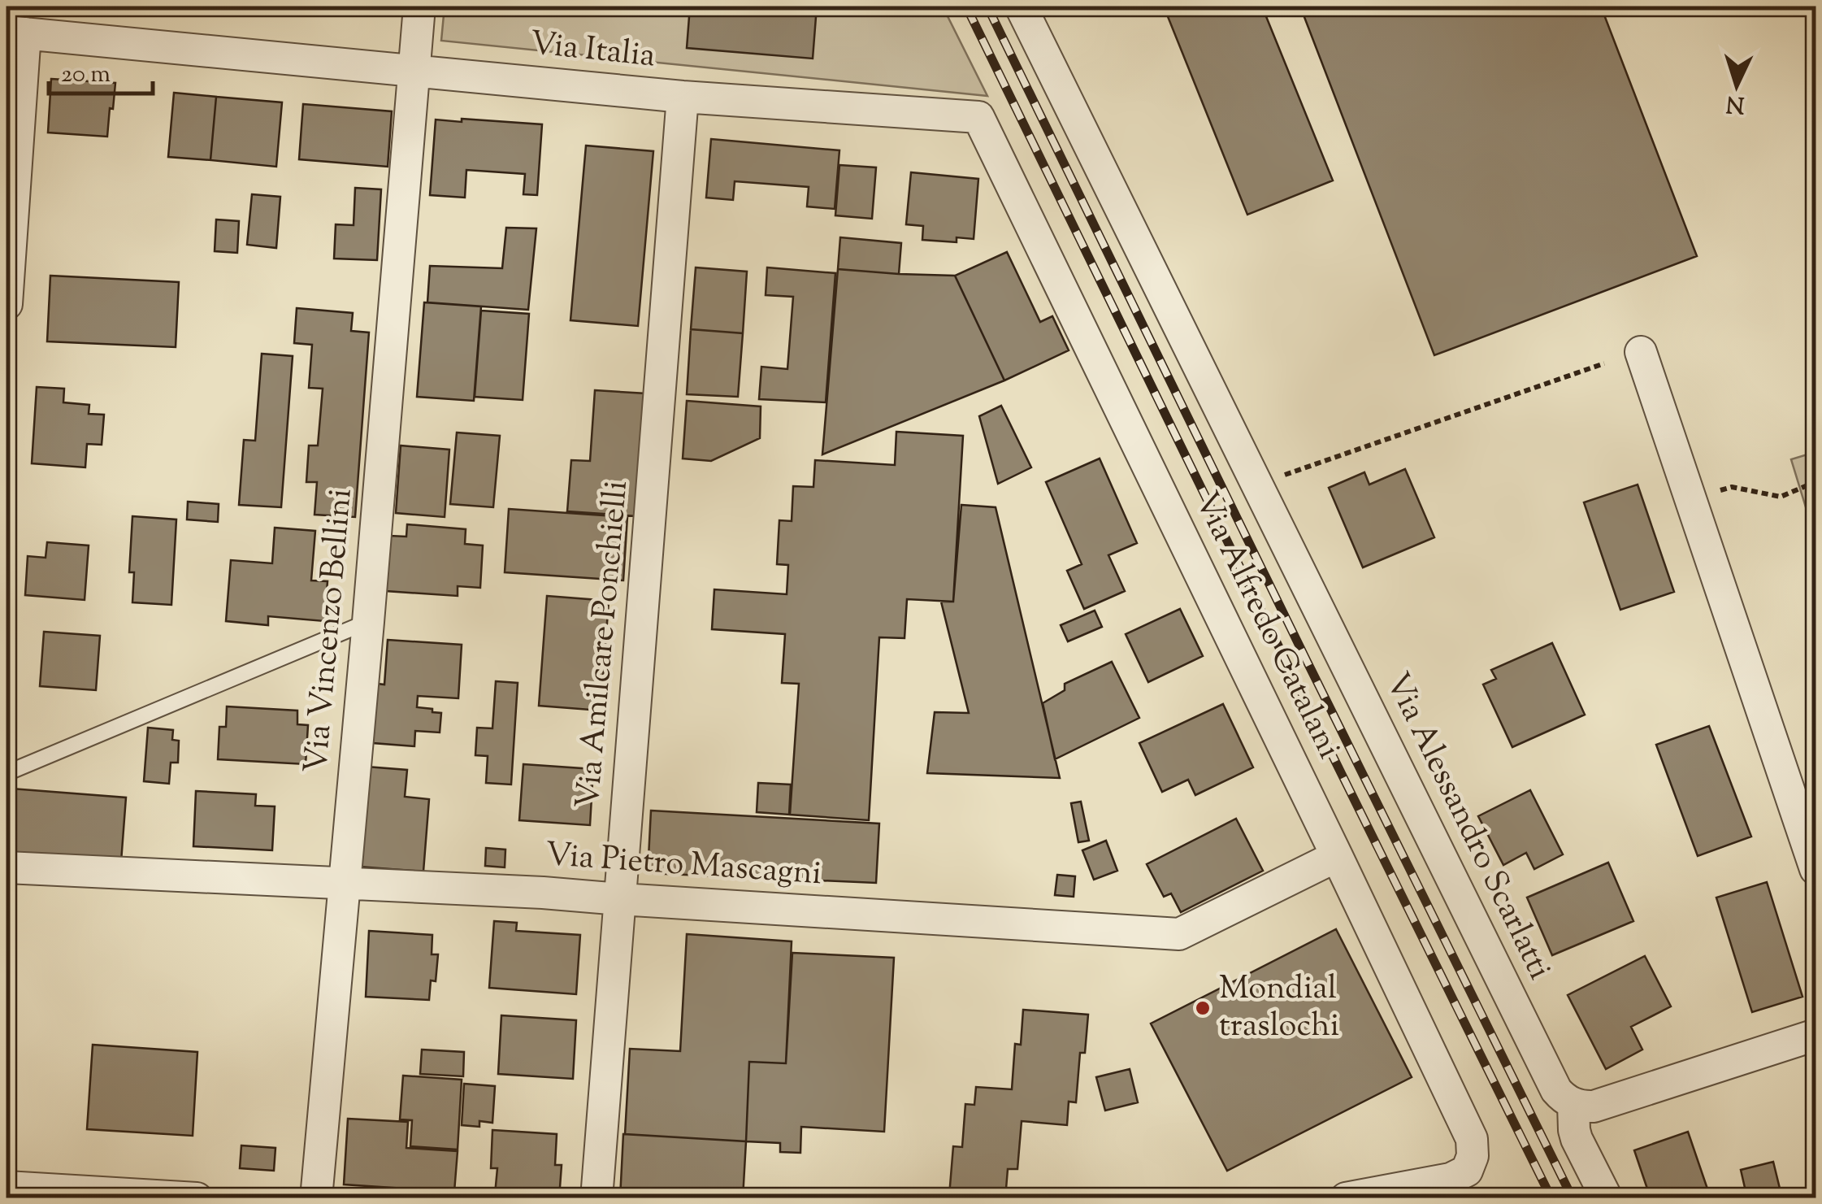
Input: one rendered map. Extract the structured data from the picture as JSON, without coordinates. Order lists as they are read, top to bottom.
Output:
{
  "streets": {
    "street": [
      "Via Italia",
      "Via Alfredo Catalani",
      "Via Vincenzo Bellini",
      "Via Amilcare Ponchielli",
      "Via Alessandro Scarlatti",
      "Via Pietro Mascagni"
    ]
  },
  "crossings": [
    ["Via Italia", "Via Alfredo Catalani"],
    ["Via Italia", "Via Vincenzo Bellini"],
    ["Via Italia", "Via Amilcare Ponchielli"],
    ["Via Alfredo Catalani", "Via Pietro Mascagni"],
    ["Via Vincenzo Bellini", "Via Pietro Mascagni"],
    ["Via Amilcare Ponchielli", "Via Pietro Mascagni"]
  ],
  "places": ["Mondial traslochi"],
  "scale_bar": "20 m",
  "north": "bottom"
}
